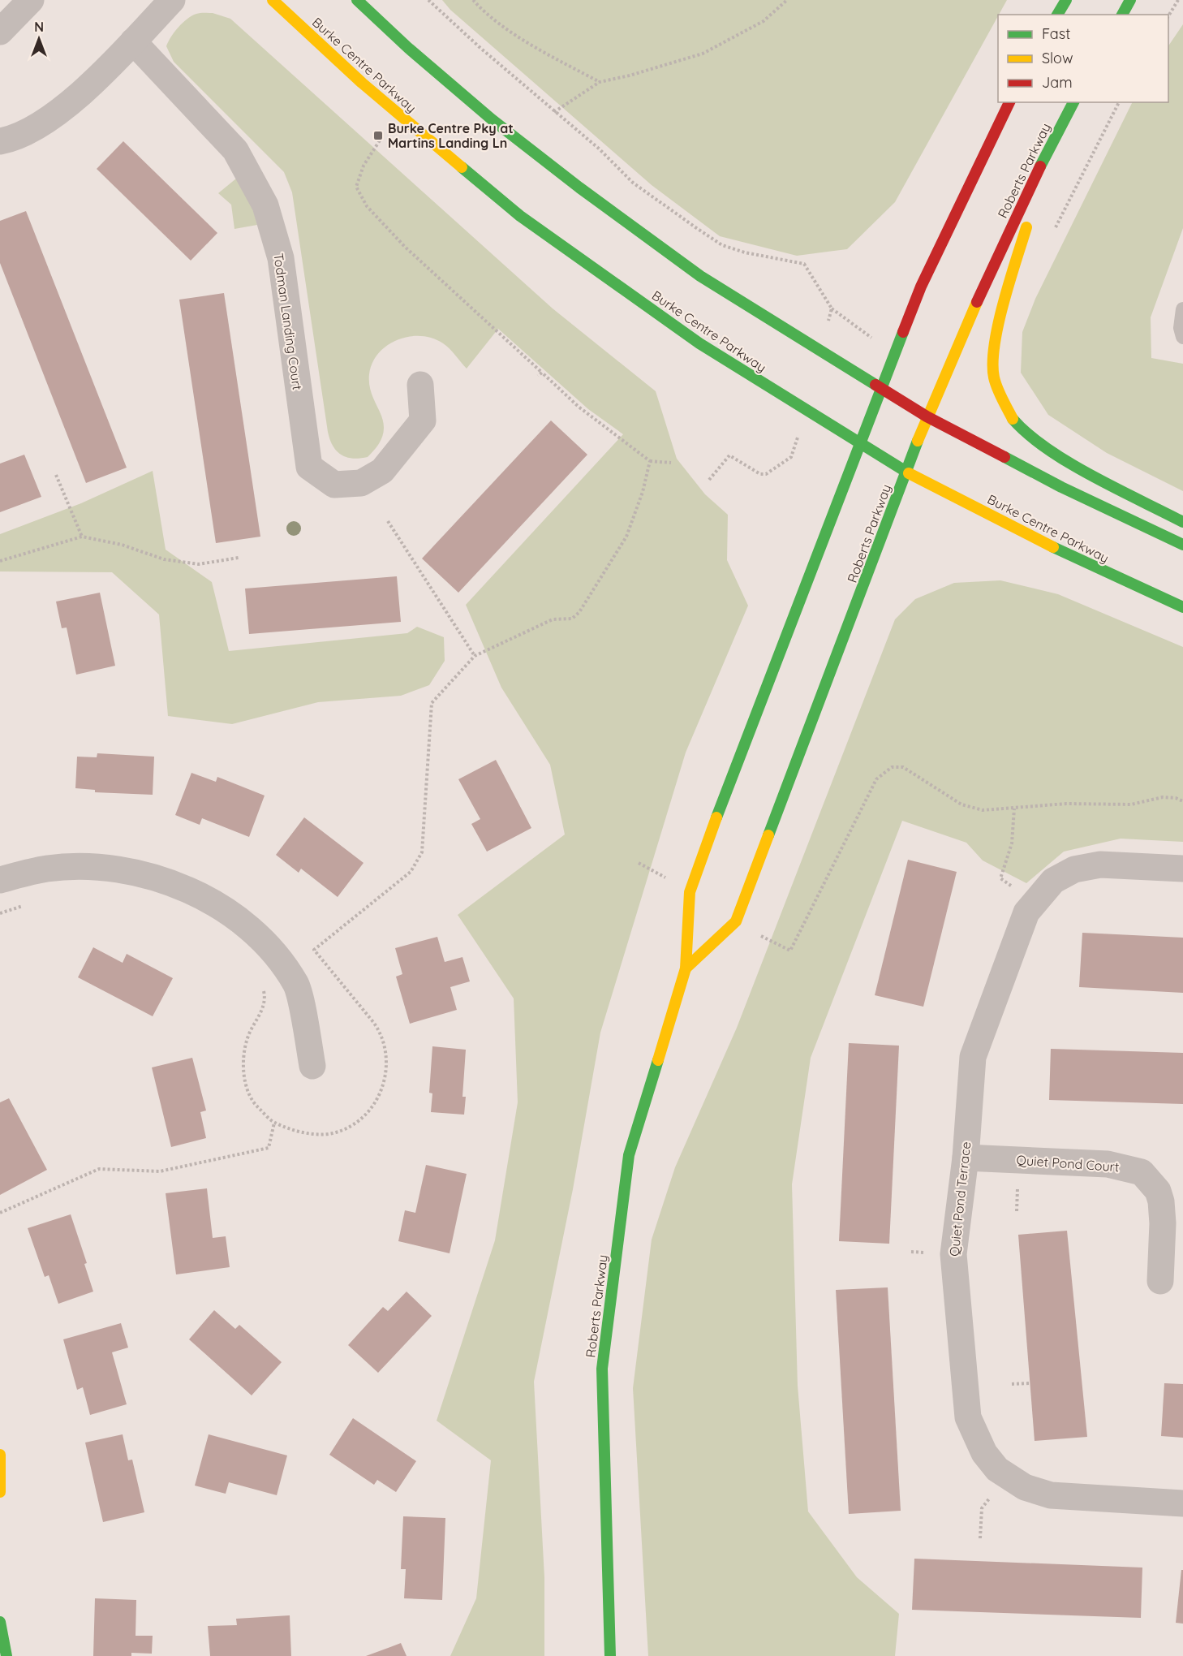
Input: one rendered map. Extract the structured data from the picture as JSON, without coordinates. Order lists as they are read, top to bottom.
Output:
{
  "streets": {
    "main road": ["Burke Centre Parkway", "Roberts Parkway"],
    "street": ["Todman Landing Court", "Quiet Pond Court", "Quiet Pond Terrace"]
  },
  "crossings": [
    ["Burke Centre Parkway", "Roberts Parkway"],
    ["Quiet Pond Court", "Quiet Pond Terrace"]
  ],
  "places": {
    "transit": ["Burke Centre Pky at Martins Landing Ln"]
  },
  "legend": ["Fast", "Slow", "Jam"],
  "north": "top"
}
